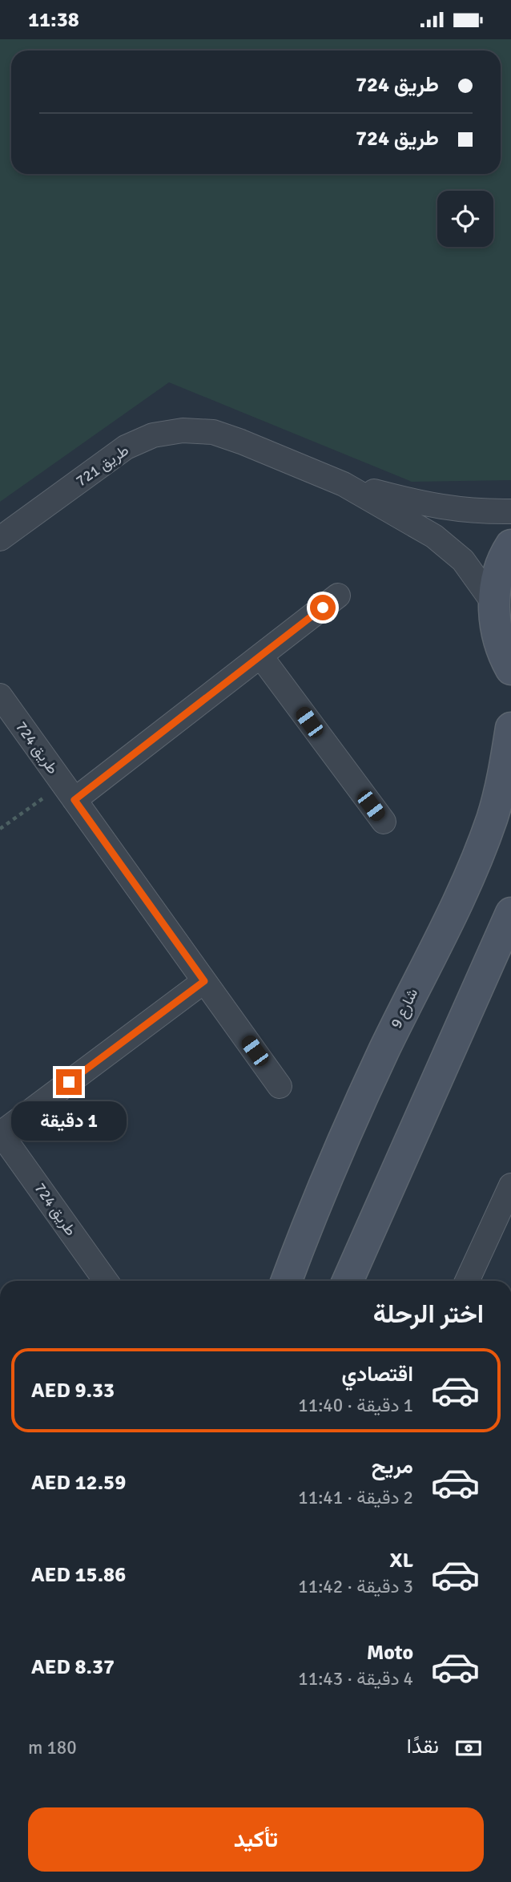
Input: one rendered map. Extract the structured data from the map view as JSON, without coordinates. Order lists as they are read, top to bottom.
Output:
{
  "streets": {
    "main road": ["شارع 9"],
    "street": ["طريق 721", "طريق 724"]
  },
  "page": {
    "status": "11:38",
    "banner": ["طريق 724", "طريق 724"],
    "bubble": "1 دقيقة",
    "heading": "اختر الرحلة",
    "list": [
      {
        "name": "اقتصادي",
        "note": "1 دقيقة · 11:40",
        "value": "AED 9.33"
      },
      {
        "name": "مريح",
        "note": "2 دقيقة · 11:41",
        "value": "AED 12.59"
      },
      {
        "name": "XL",
        "note": "3 دقيقة · 11:42",
        "value": "AED 15.86"
      },
      {
        "name": "Moto",
        "note": "4 دقيقة · 11:43",
        "value": "AED 8.37"
      }
    ],
    "pay": ["نقدًا", "180 m"],
    "buttons": "تأكيد"
  }
}
